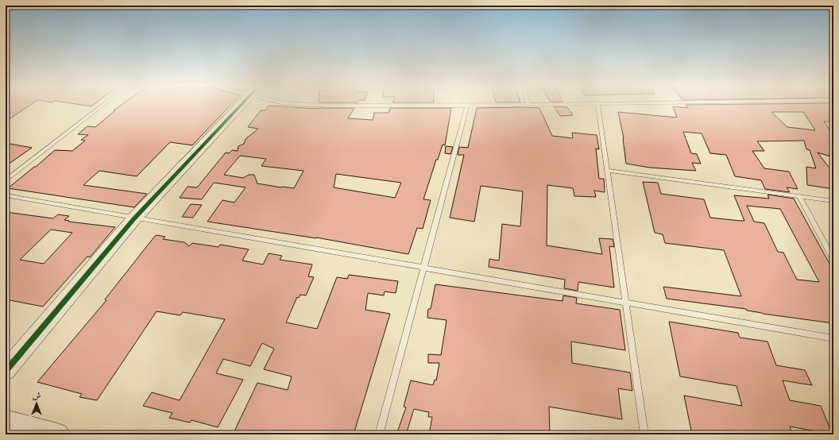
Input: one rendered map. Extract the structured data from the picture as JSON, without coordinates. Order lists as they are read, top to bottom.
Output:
{
  "north": "top"
}
